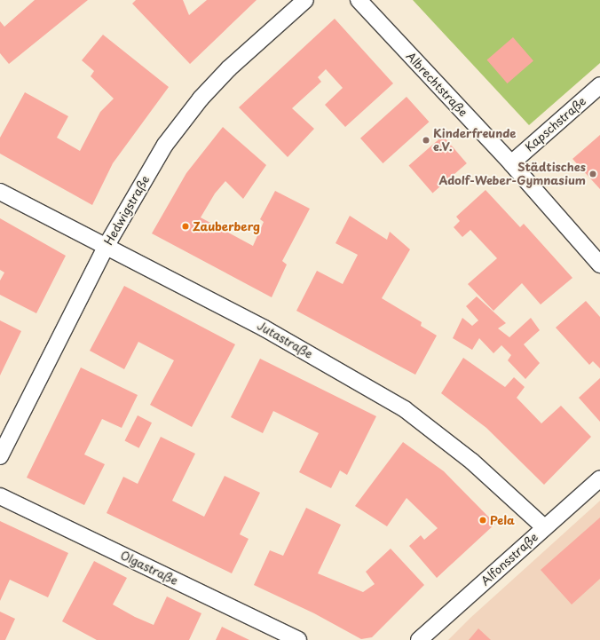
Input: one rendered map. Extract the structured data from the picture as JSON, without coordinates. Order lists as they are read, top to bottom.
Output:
{
  "streets": {
    "street": [
      "Albrechtstraße",
      "Kapschstraße",
      "Hedwigstraße",
      "Jutastraße",
      "Alfonsstraße",
      "Olgastraße"
    ]
  },
  "crossings": [
    ["Albrechtstraße", "Kapschstraße"],
    ["Hedwigstraße", "Jutastraße"],
    ["Jutastraße", "Alfonsstraße"]
  ],
  "places": [
    "Kinderfreunde e.V.",
    "Städtisches Adolf-Weber-Gymnasium",
    "Zauberberg",
    "Pela"
  ]
}
